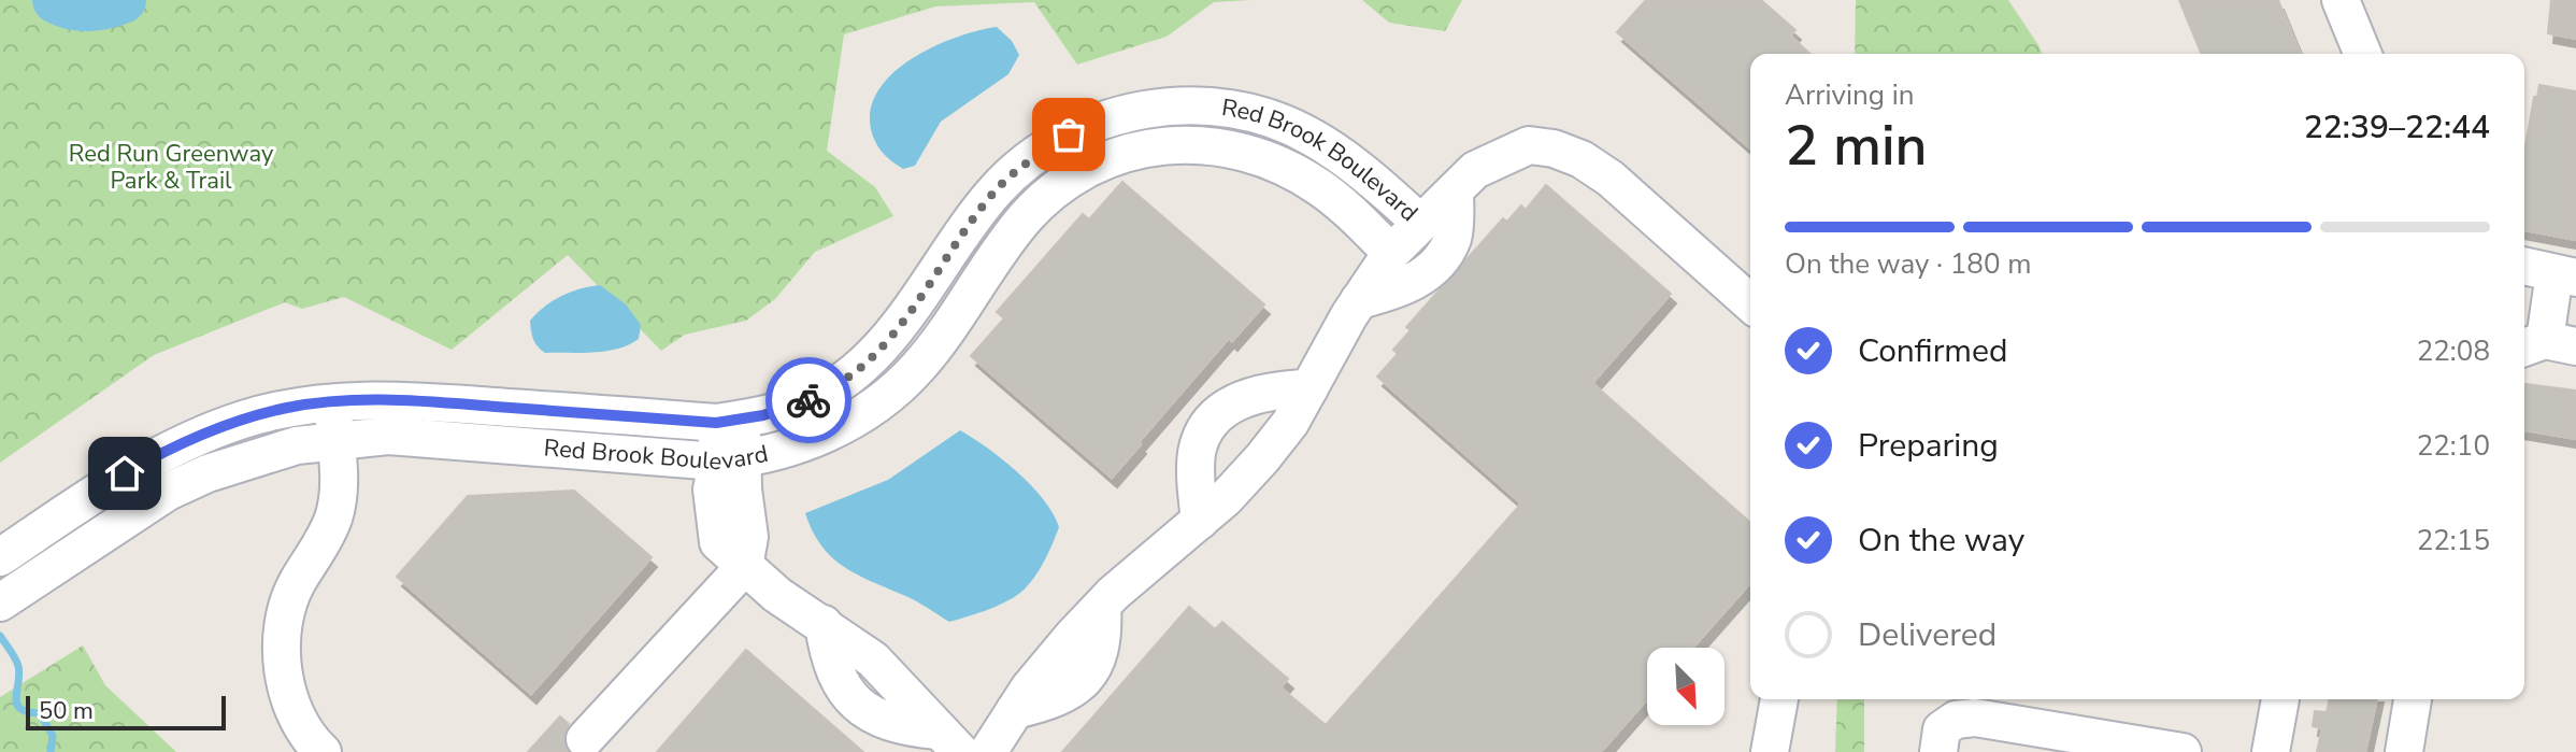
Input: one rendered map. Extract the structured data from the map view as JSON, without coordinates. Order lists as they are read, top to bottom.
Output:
{
  "streets": {
    "street": ["Red Brook Boulevard"]
  },
  "parks": ["Red Run Greenway Park & Trail"],
  "scale_bar": "50 m",
  "north": "bottom right",
  "page": {
    "heading": ["2 min", "Arriving in", "22:39–22:44"],
    "bar": "On the way · 180 m",
    "list": [
      ["Confirmed", "22:08"],
      ["Preparing", "22:10"],
      ["On the way", "22:15"],
      "Delivered"
    ],
    "scale": "50 m"
  }
}
